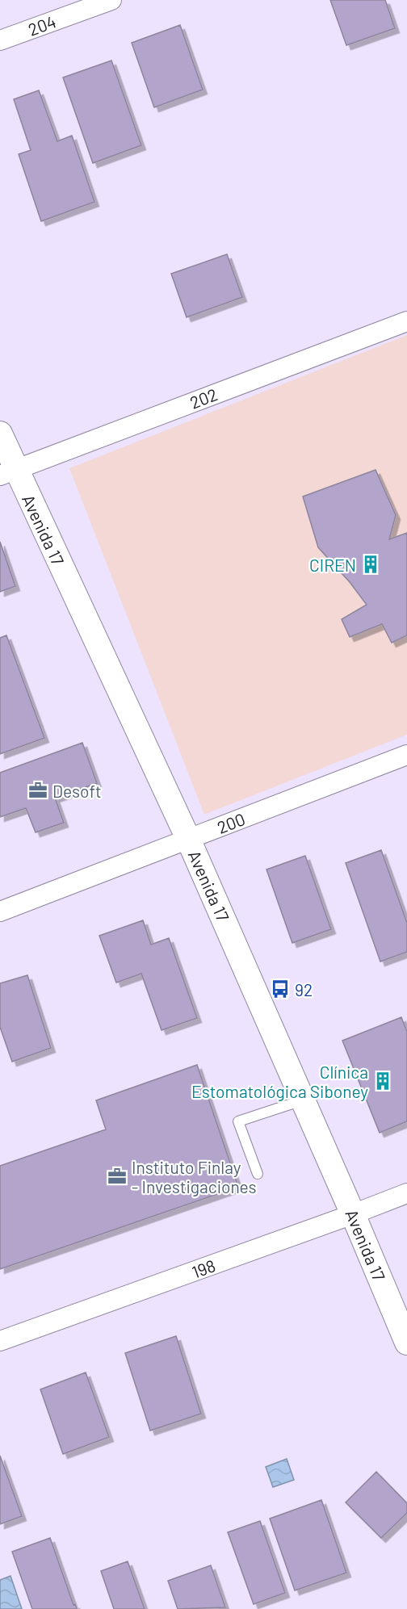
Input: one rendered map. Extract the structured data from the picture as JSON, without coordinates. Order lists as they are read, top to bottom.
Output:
{
  "streets": {
    "street": [
      "204",
      "202",
      "Avenida 17",
      "200",
      "198"
    ]
  },
  "crossings": [
    ["202", "Avenida 17"],
    ["Avenida 17", "200"],
    ["Avenida 17", "198"]
  ],
  "places": {
    "building": ["CIREN", "Clínica Estomatológica Siboney"],
    "office": ["Desoft", "Instituto Finlay - Investigaciones"],
    "bus stop": ["92"]
  }
}
